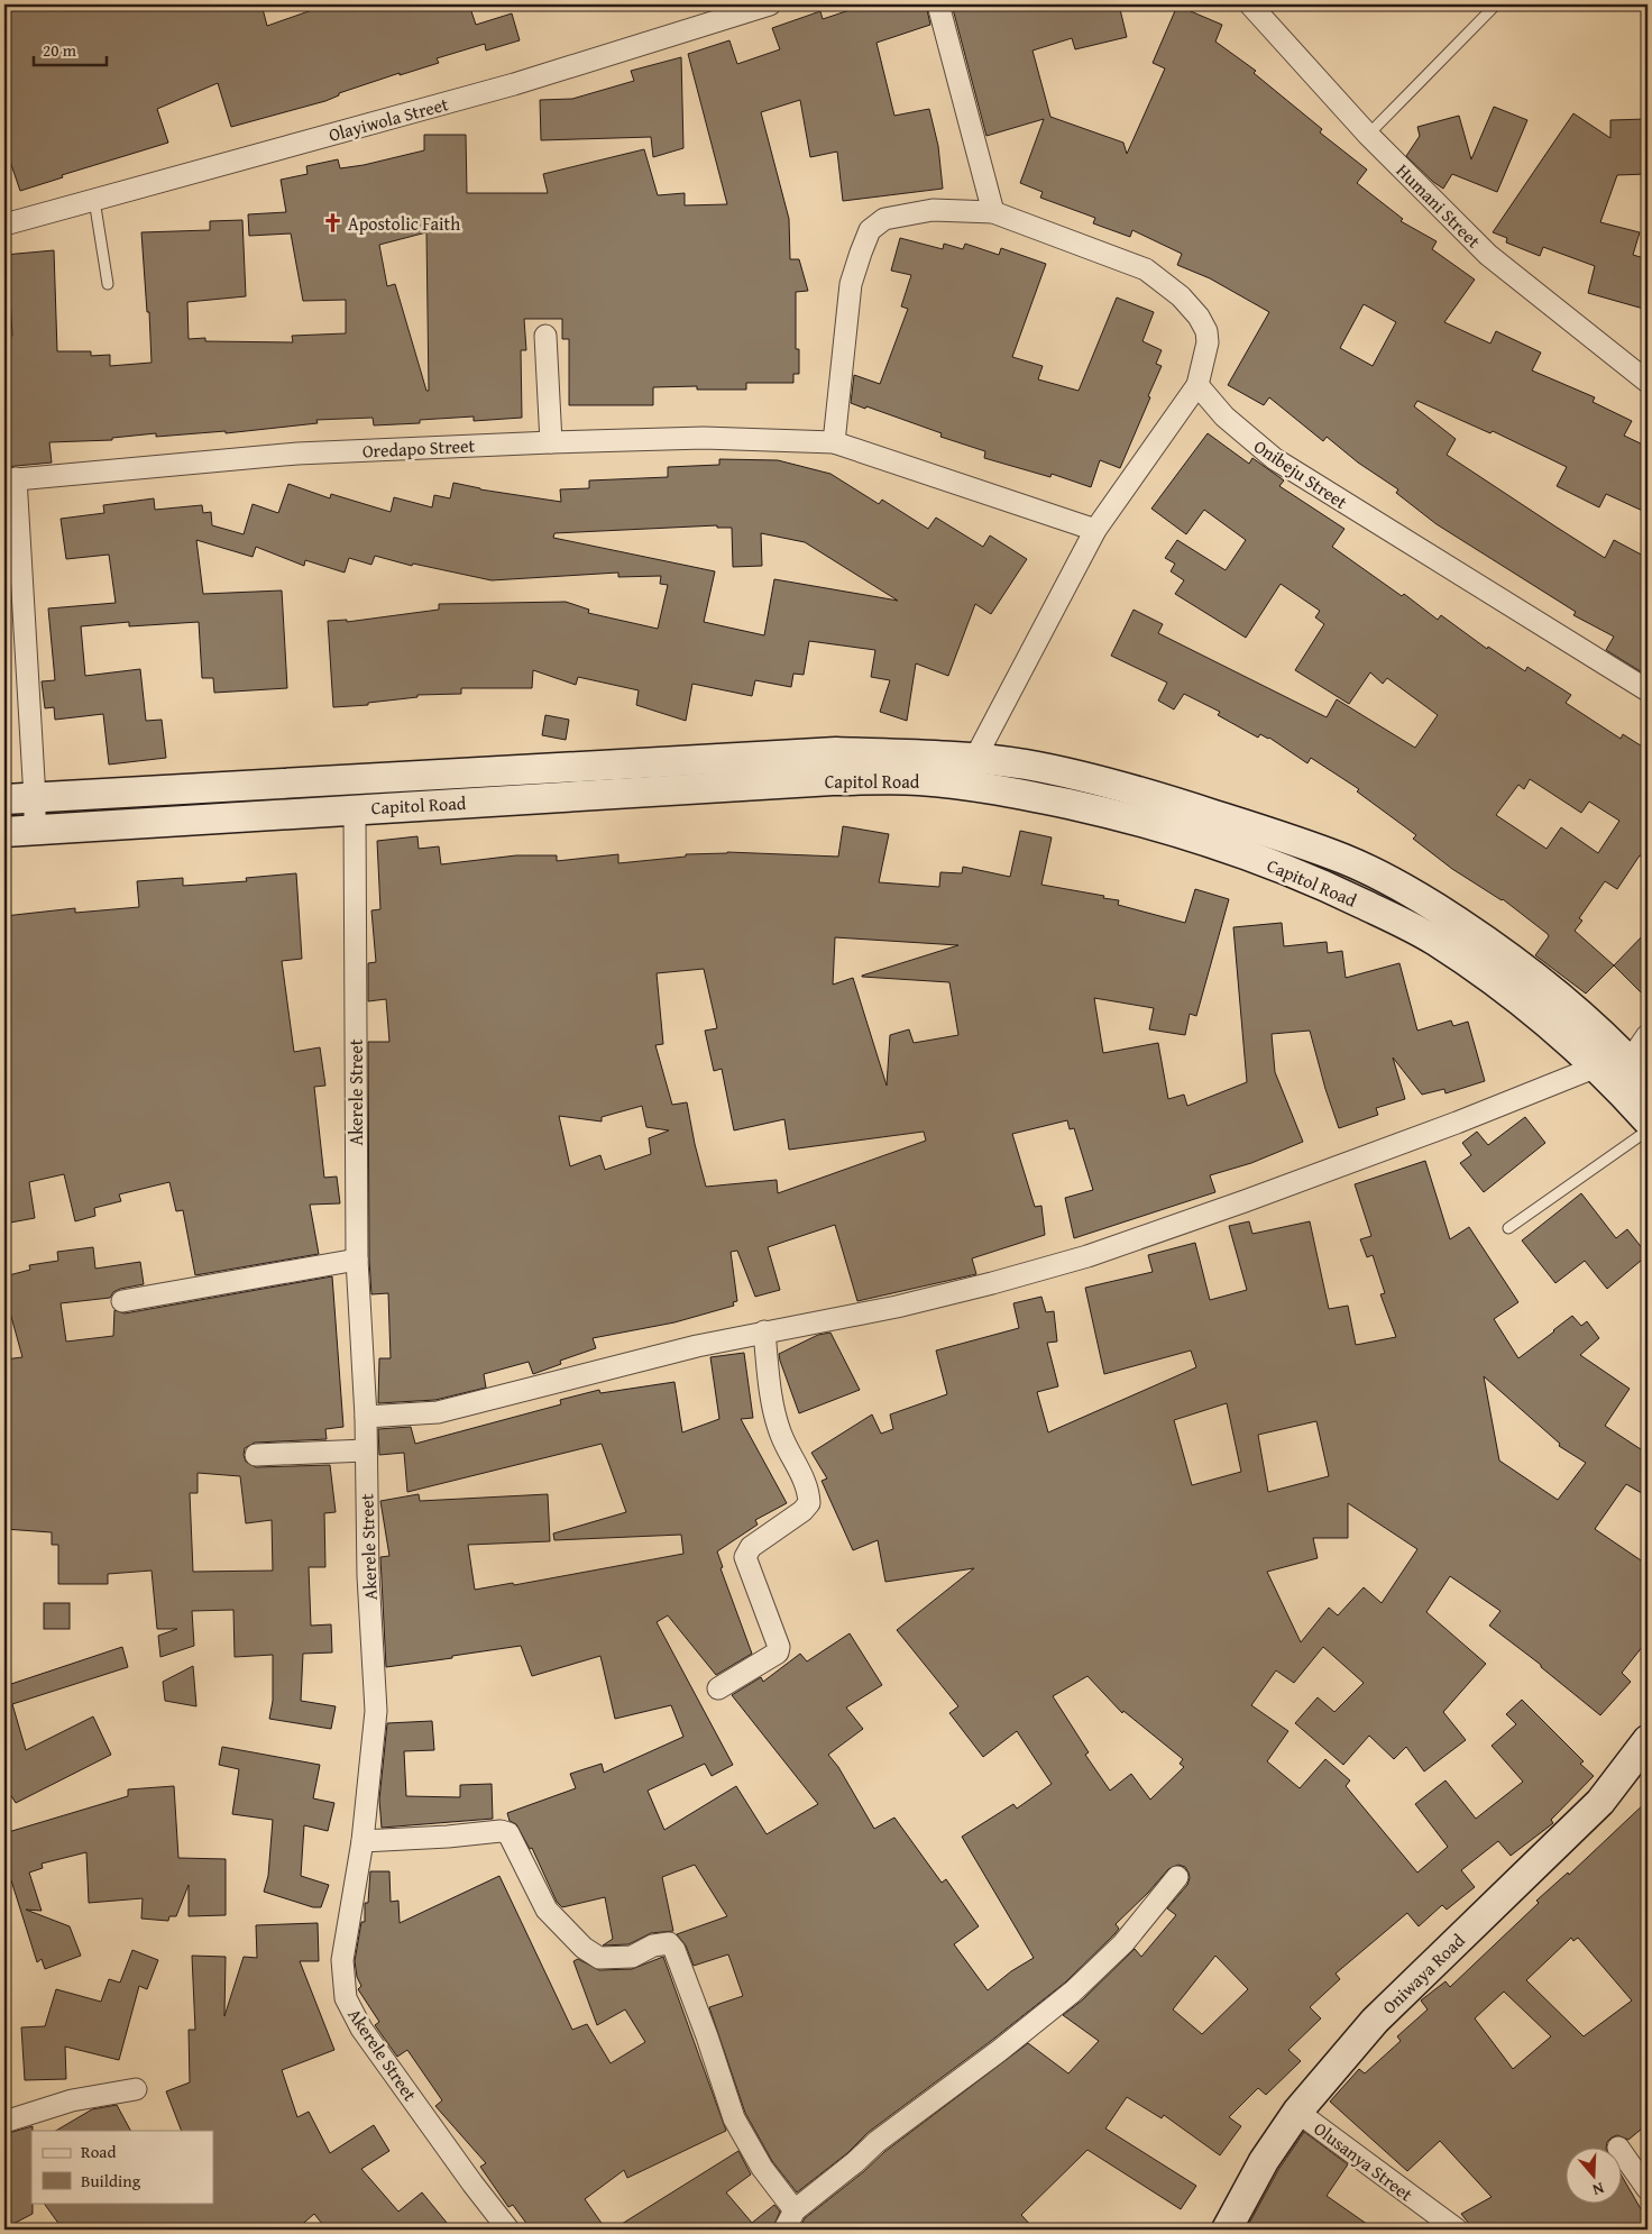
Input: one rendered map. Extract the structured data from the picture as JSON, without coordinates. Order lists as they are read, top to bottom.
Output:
{
  "streets": {
    "main road": ["Capitol Road", "Oniwaya Road"],
    "street": [
      "Olayiwola Street",
      "Humani Street",
      "Oredapo Street",
      "Onibeju Street",
      "Akerele Street",
      "Olusanya Street"
    ]
  },
  "crossings": [
    ["Capitol Road", "Akerele Street"],
    ["Oniwaya Road", "Olusanya Street"]
  ],
  "places": {
    "church": ["Apostolic Faith"]
  },
  "legend": ["Road", "Building"],
  "scale_bar": "20 m",
  "north": "bottom"
}
